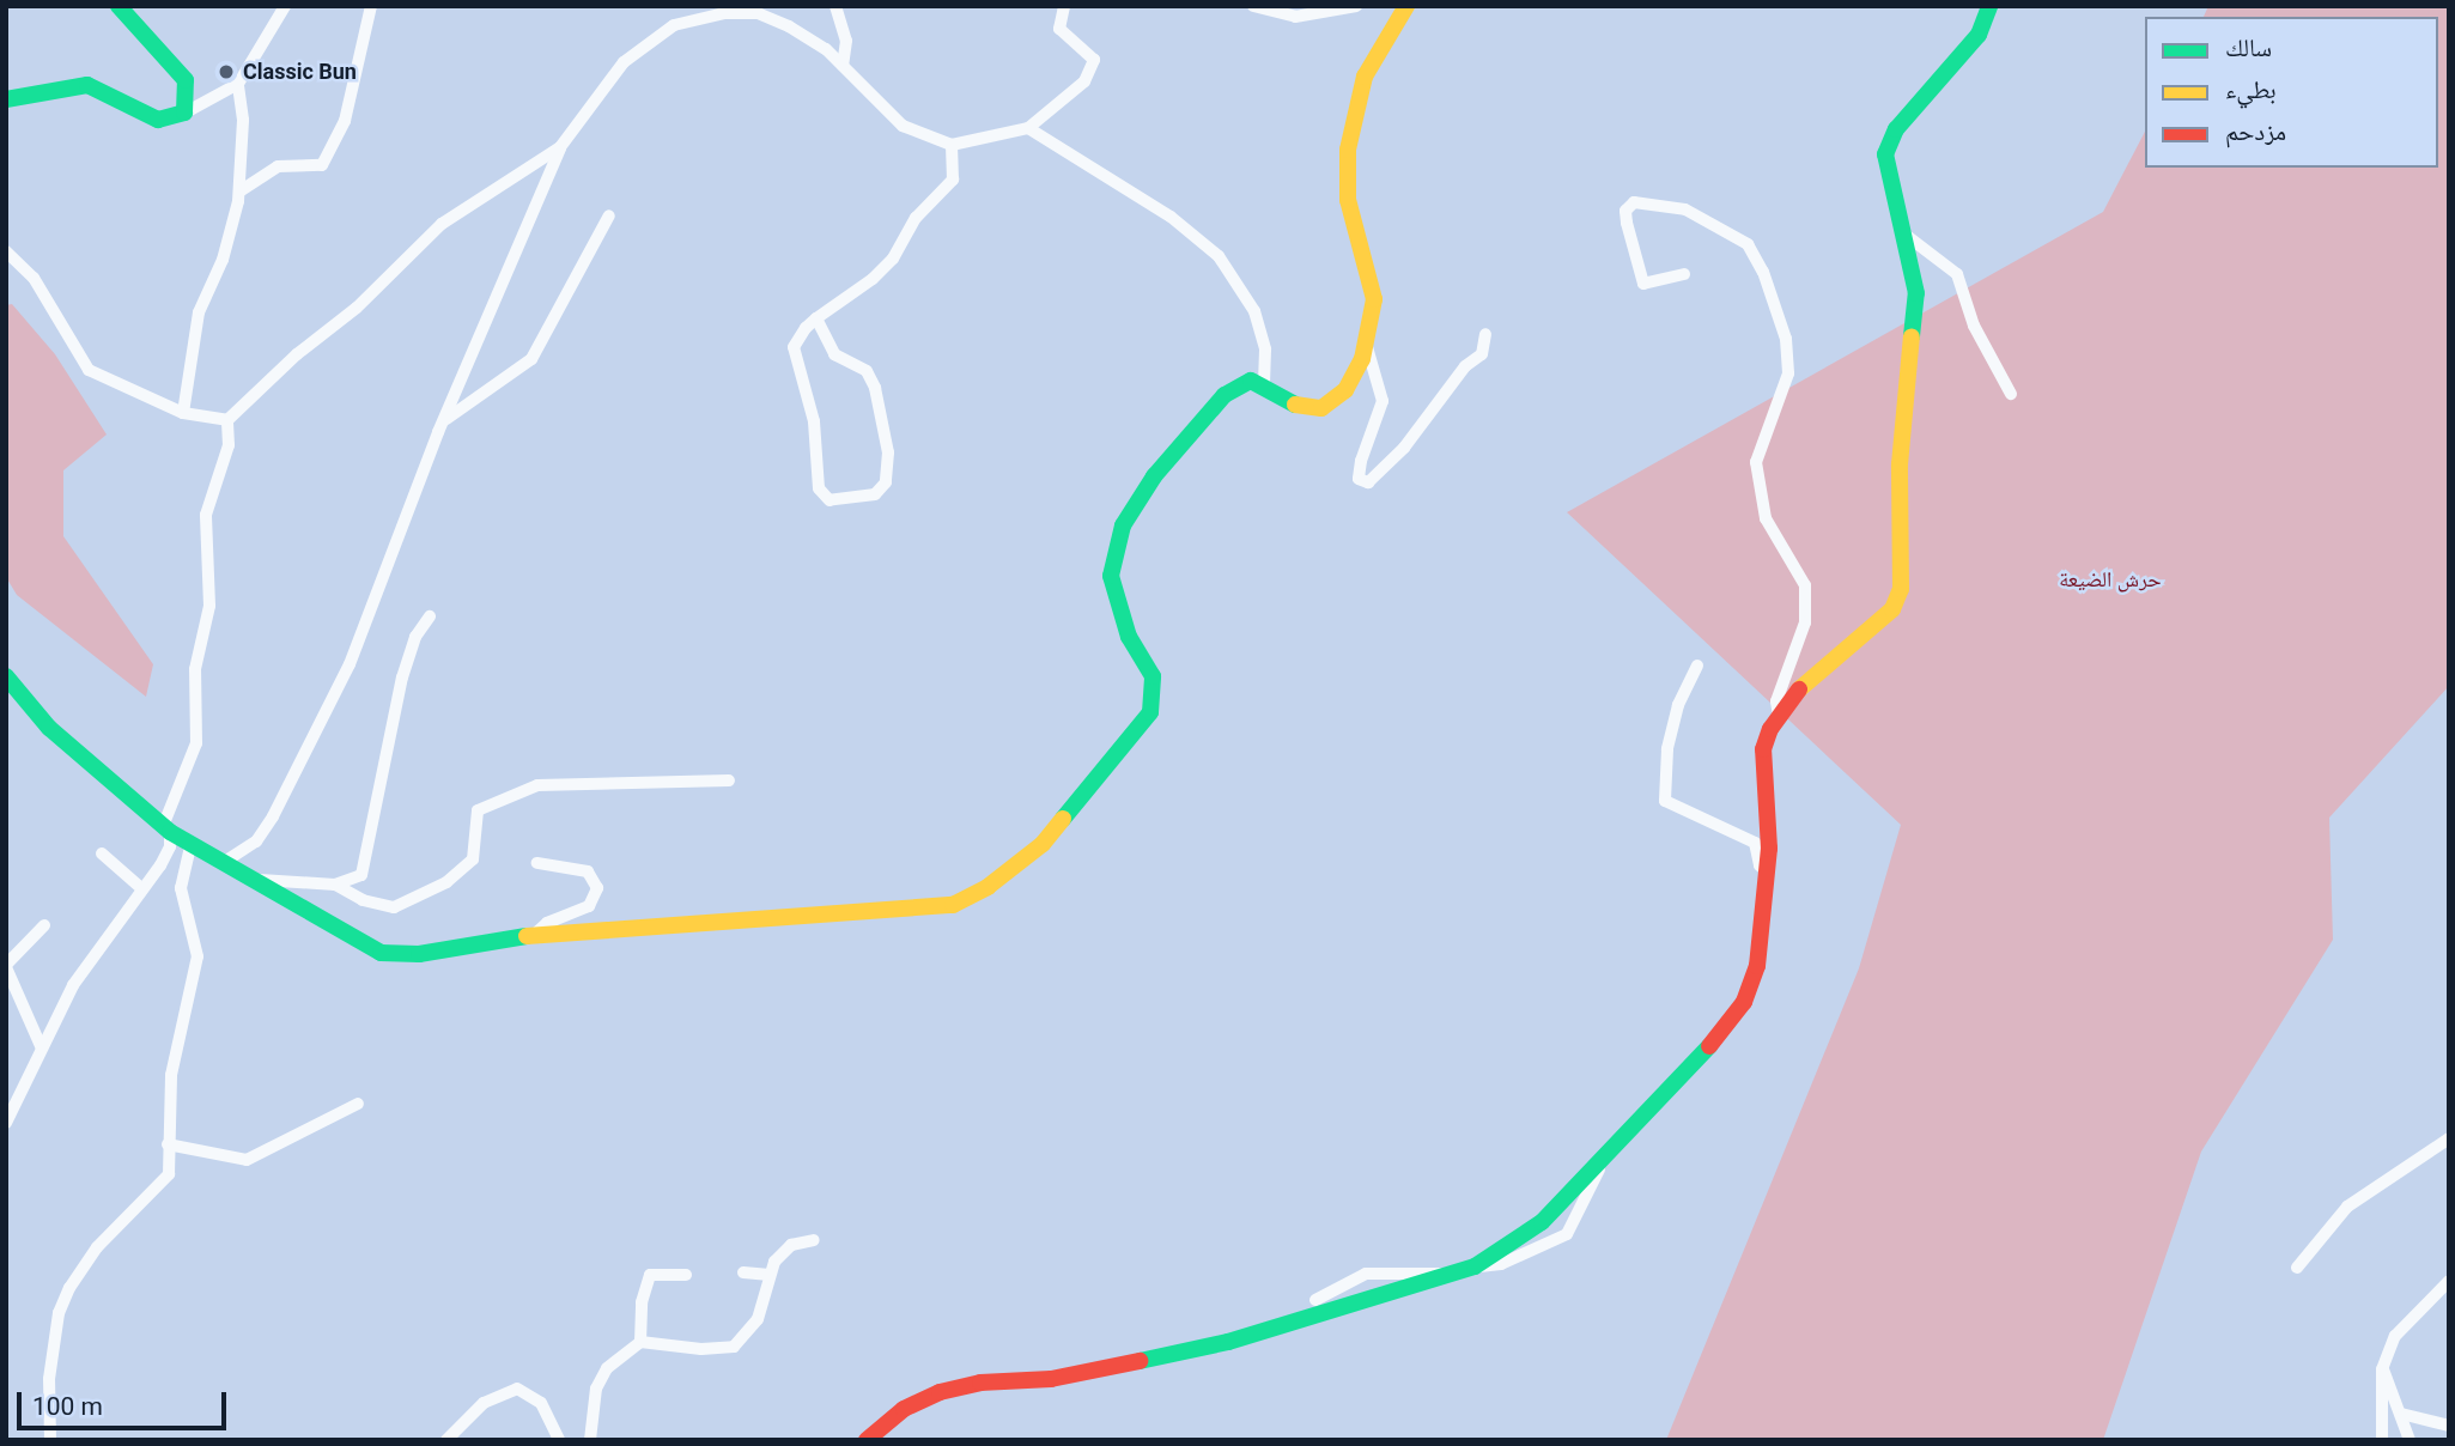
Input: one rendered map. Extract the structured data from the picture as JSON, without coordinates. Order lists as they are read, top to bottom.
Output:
{
  "parks": ["حرش الضيعة"],
  "places": ["Classic Bun"],
  "legend": ["سالك", "بطيء", "مزدحم"],
  "scale_bar": "100 m"
}
